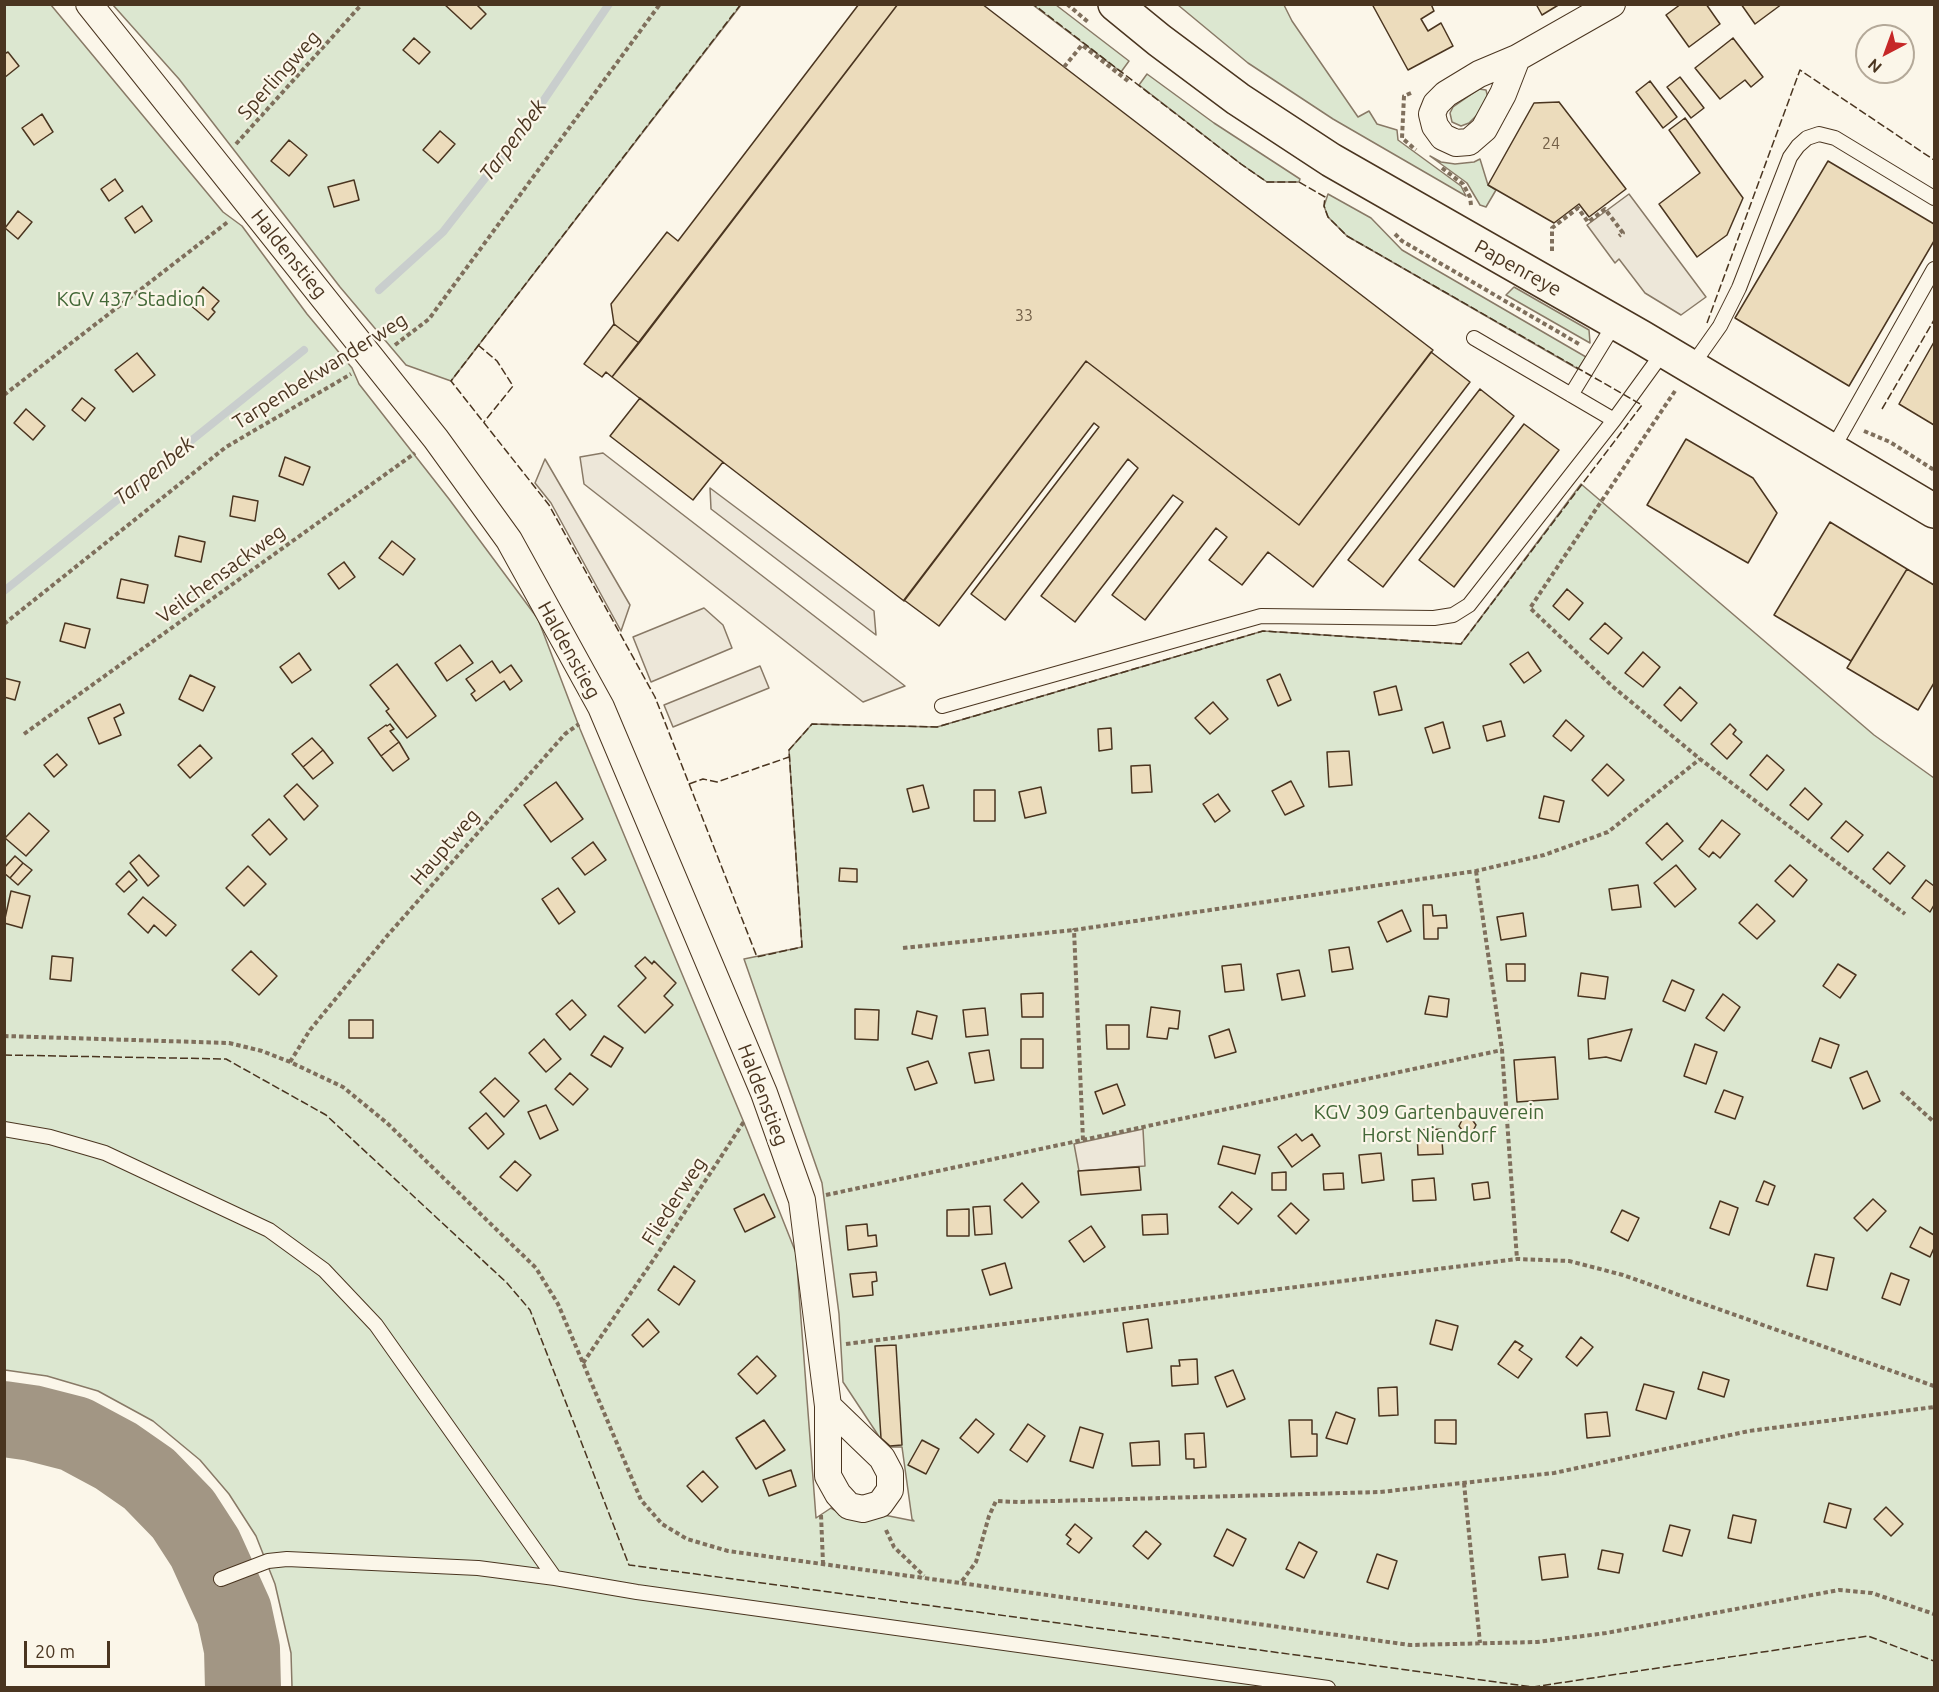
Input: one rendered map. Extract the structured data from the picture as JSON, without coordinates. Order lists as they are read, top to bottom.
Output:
{
  "streets": {
    "main road": ["Papenreye"],
    "street": ["Haldenstieg"],
    "path": [
      "Sperlingweg",
      "Tarpenbekwanderweg",
      "Veilchensackweg",
      "Hauptweg",
      "Fliederweg"
    ]
  },
  "crossings": [
    ["Sperlingweg", "Haldenstieg"],
    ["Haldenstieg", "Tarpenbekwanderweg"],
    ["Haldenstieg", "Veilchensackweg"],
    ["Haldenstieg", "Hauptweg"],
    ["Haldenstieg", "Fliederweg"]
  ],
  "water": ["Tarpenbek"],
  "parks": ["KGV 437 Stadion", "KGV 309 Gartenbauverein Horst Niendorf"],
  "house_numbers": ["24", "33"],
  "scale_bar": "20 m",
  "north": "bottom left"
}
